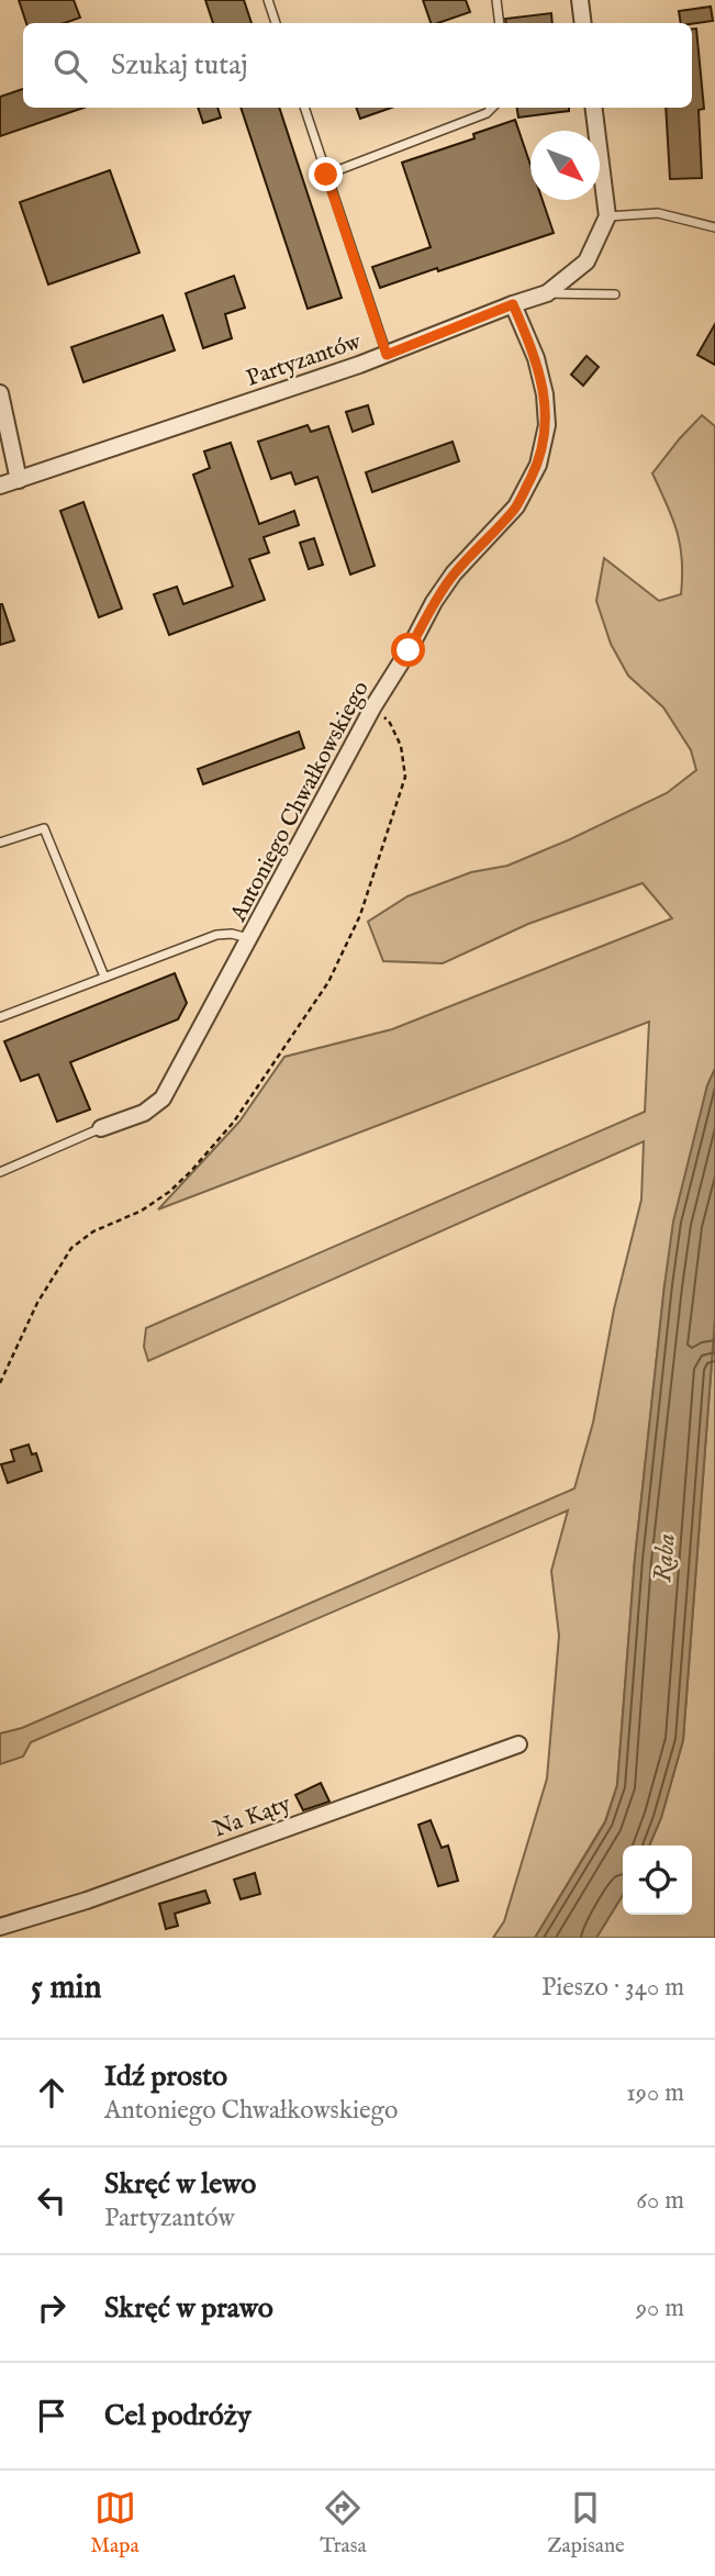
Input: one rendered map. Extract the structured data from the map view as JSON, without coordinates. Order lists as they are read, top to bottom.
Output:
{
  "streets": {
    "street": ["Partyzantów", "Antoniego Chwałkowskiego", "Na Kąty"]
  },
  "crossings": [
    ["Partyzantów", "Antoniego Chwałkowskiego"]
  ],
  "water": ["Raba"],
  "north": "bottom right",
  "page": {
    "search": "Szukaj tutaj",
    "heading": ["5 min", "Pieszo · 340 m"],
    "list": [
      ["Idź prosto", "Antoniego Chwałkowskiego", "190 m"],
      ["Skręć w lewo", "Partyzantów", "60 m"],
      ["Skręć w prawo", "90 m"],
      "Cel podróży"
    ],
    "nav": ["Mapa", "Trasa", "Zapisane"]
  }
}
